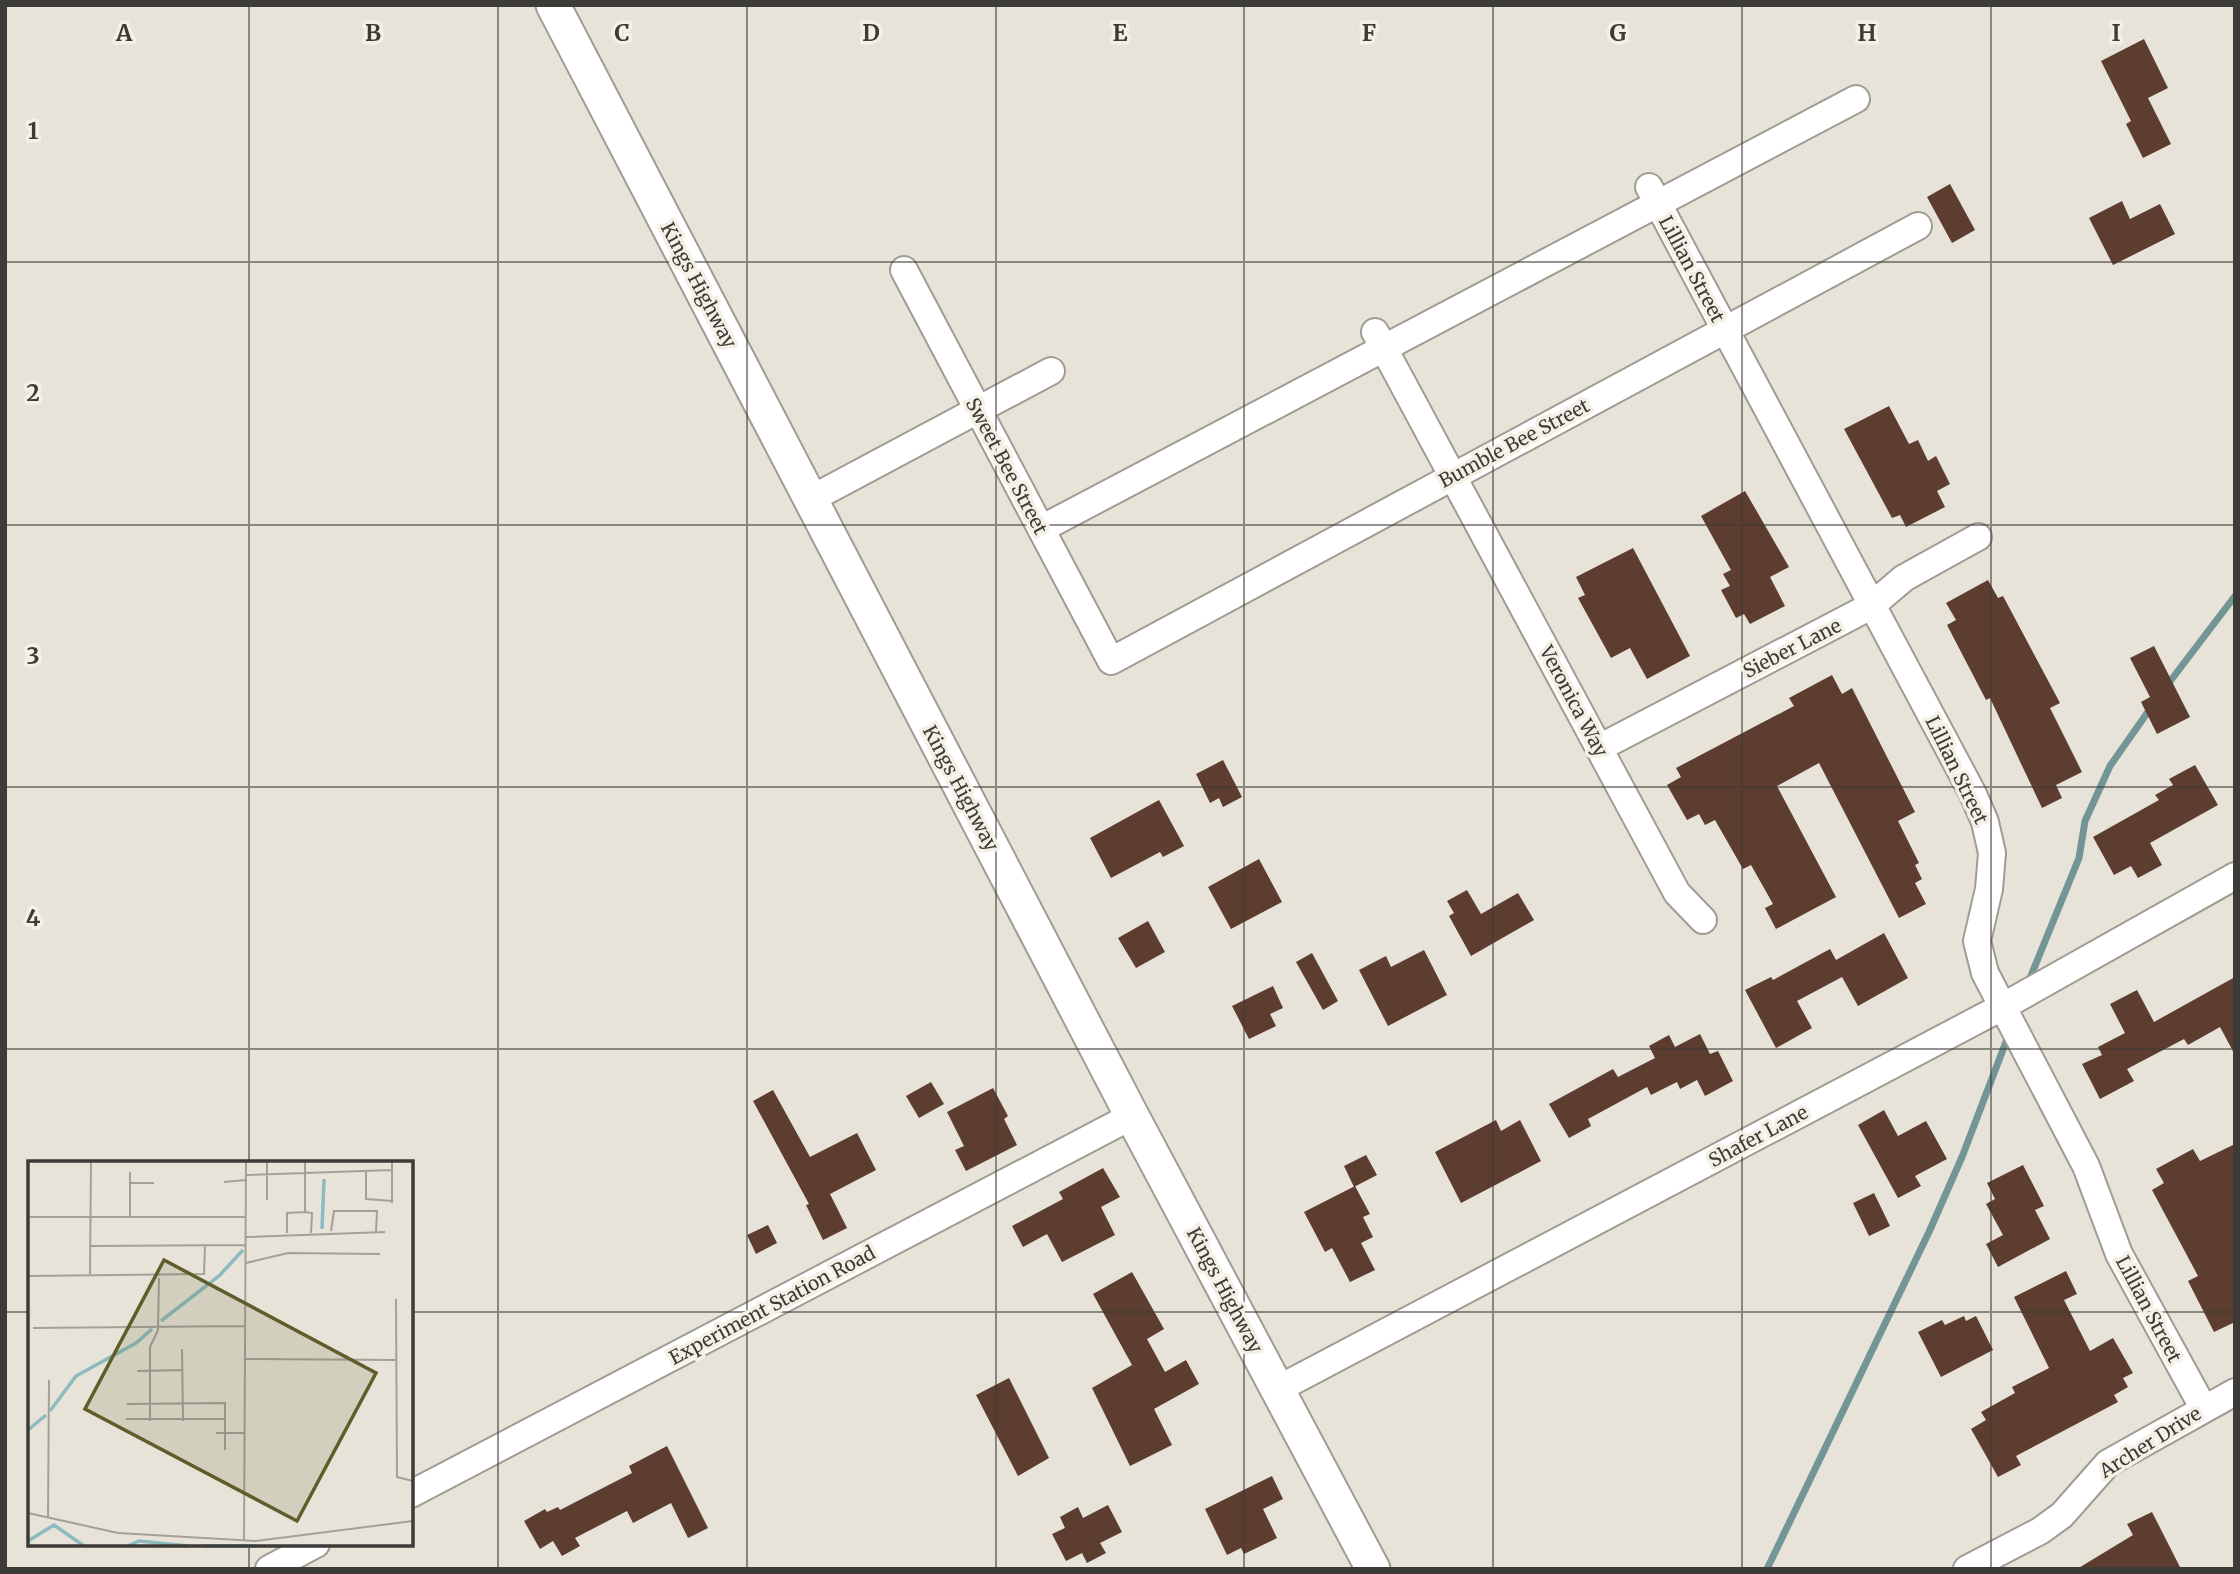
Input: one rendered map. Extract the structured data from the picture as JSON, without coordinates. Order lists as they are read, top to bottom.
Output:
{
  "streets": {
    "street": [
      "Lillian Street",
      "Kings Highway",
      "Bumble Bee Street",
      "Sweet Bee Street",
      "Sieber Lane",
      "Veronica Way",
      "Shafer Lane",
      "Experiment Station Road",
      "Archer Drive"
    ]
  },
  "crossings": [
    ["Lillian Street", "Bumble Bee Street"],
    ["Lillian Street", "Sieber Lane"],
    ["Lillian Street", "Shafer Lane"],
    ["Lillian Street", "Archer Drive"],
    ["Kings Highway", "Shafer Lane"],
    ["Kings Highway", "Experiment Station Road"],
    ["Bumble Bee Street", "Sweet Bee Street"],
    ["Bumble Bee Street", "Veronica Way"],
    ["Sieber Lane", "Veronica Way"]
  ],
  "grid": {
    "columns": [
      "A",
      "B",
      "C",
      "D",
      "E",
      "F",
      "G",
      "H",
      "I"
    ],
    "rows": [
      "1",
      "2",
      "3",
      "4"
    ]
  }
}
